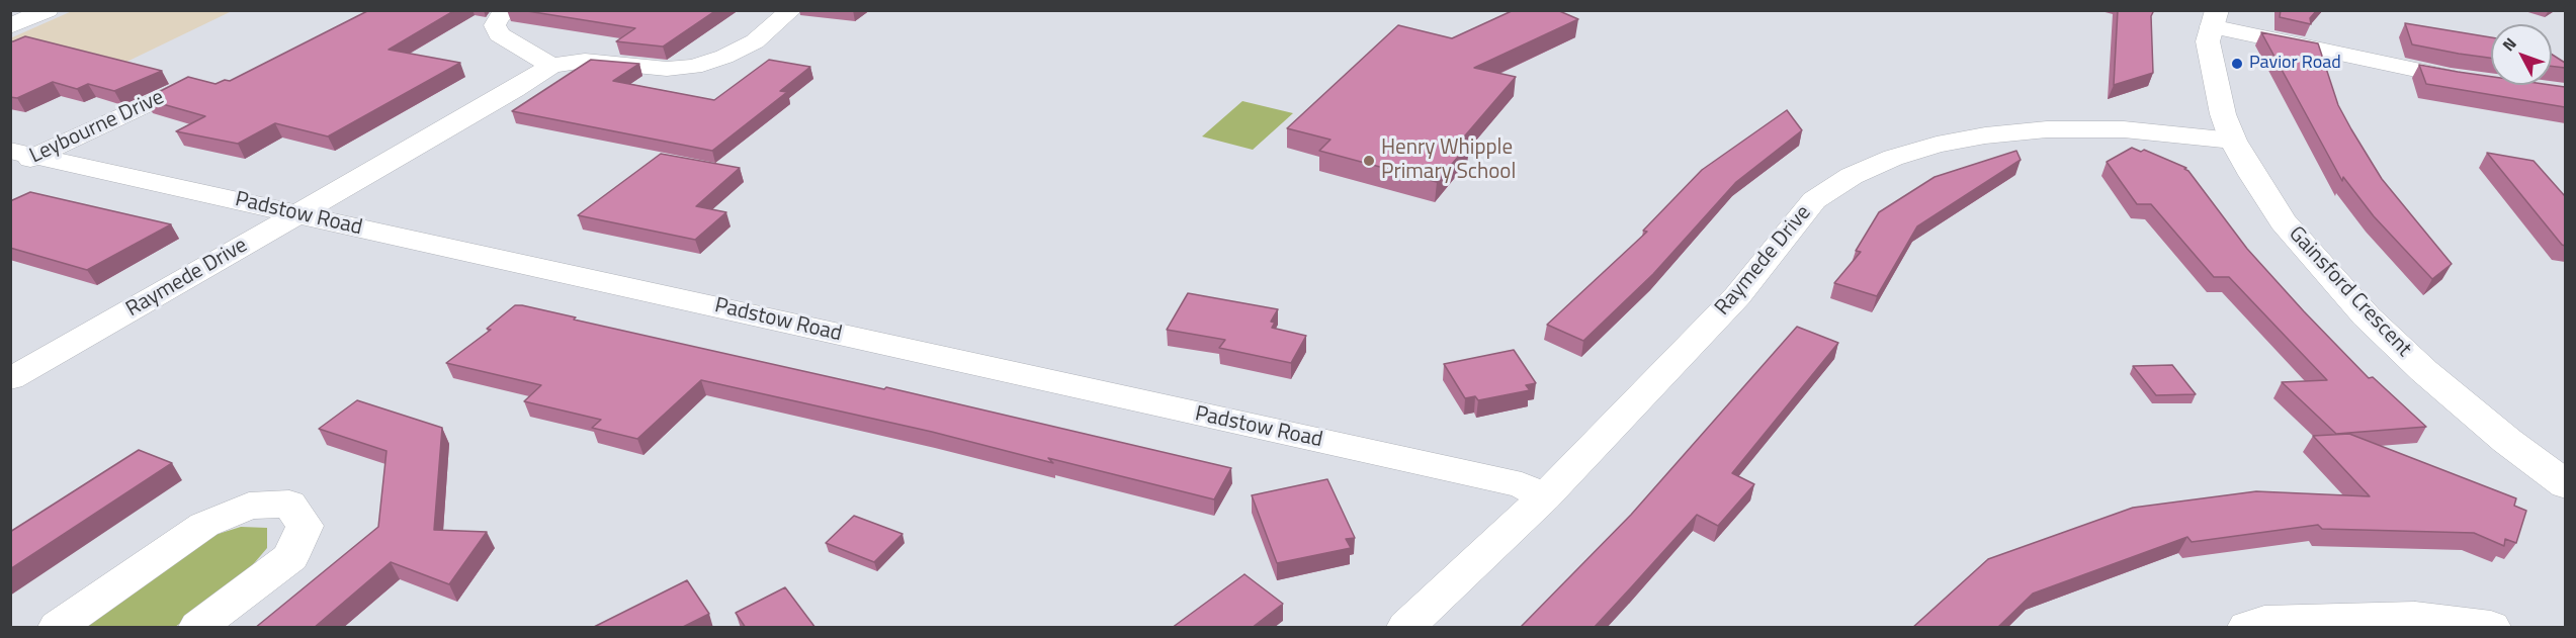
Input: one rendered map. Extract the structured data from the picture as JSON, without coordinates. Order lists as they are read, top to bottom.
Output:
{
  "streets": {
    "street": [
      "Leybourne Drive",
      "Padstow Road",
      "Raymede Drive",
      "Gainsford Crescent"
    ]
  },
  "crossings": [
    ["Leybourne Drive", "Padstow Road"],
    ["Padstow Road", "Raymede Drive"],
    ["Raymede Drive", "Gainsford Crescent"]
  ],
  "places": ["Pavior Road", "Henry Whipple Primary School"],
  "north": "top left"
}
